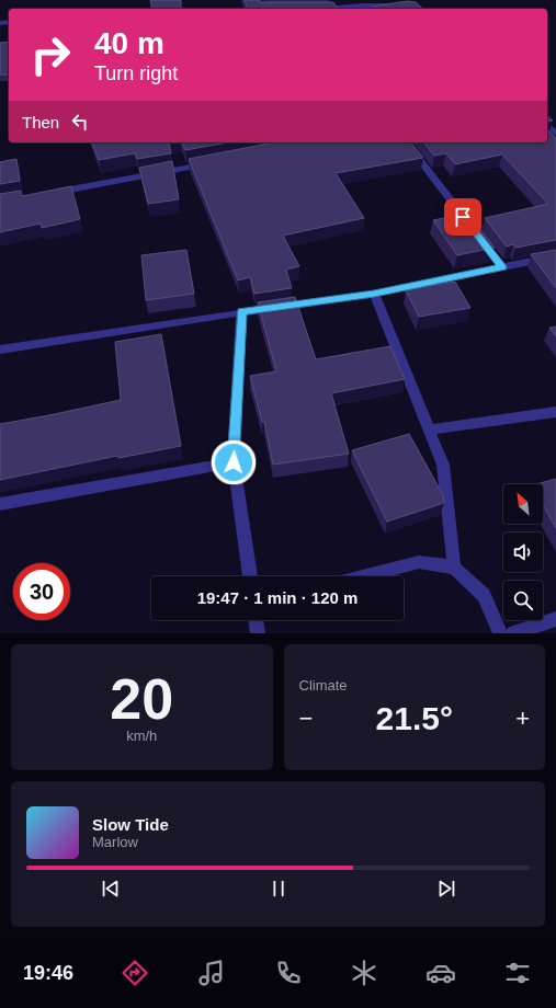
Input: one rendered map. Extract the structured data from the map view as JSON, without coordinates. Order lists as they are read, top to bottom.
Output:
{
  "north": "top left",
  "page": {
    "turn": ["40 m", "Turn right"],
    "then": "Then",
    "limit": "30",
    "trip": "19:47 · 1 min · 120 m",
    "tile": [
      ["20", "km/h"],
      "Climate"
    ],
    "heat": ["−", "21.5°", "+"],
    "song": ["Slow Tide", "Marlow"],
    "tabs": "19:46"
  }
}
